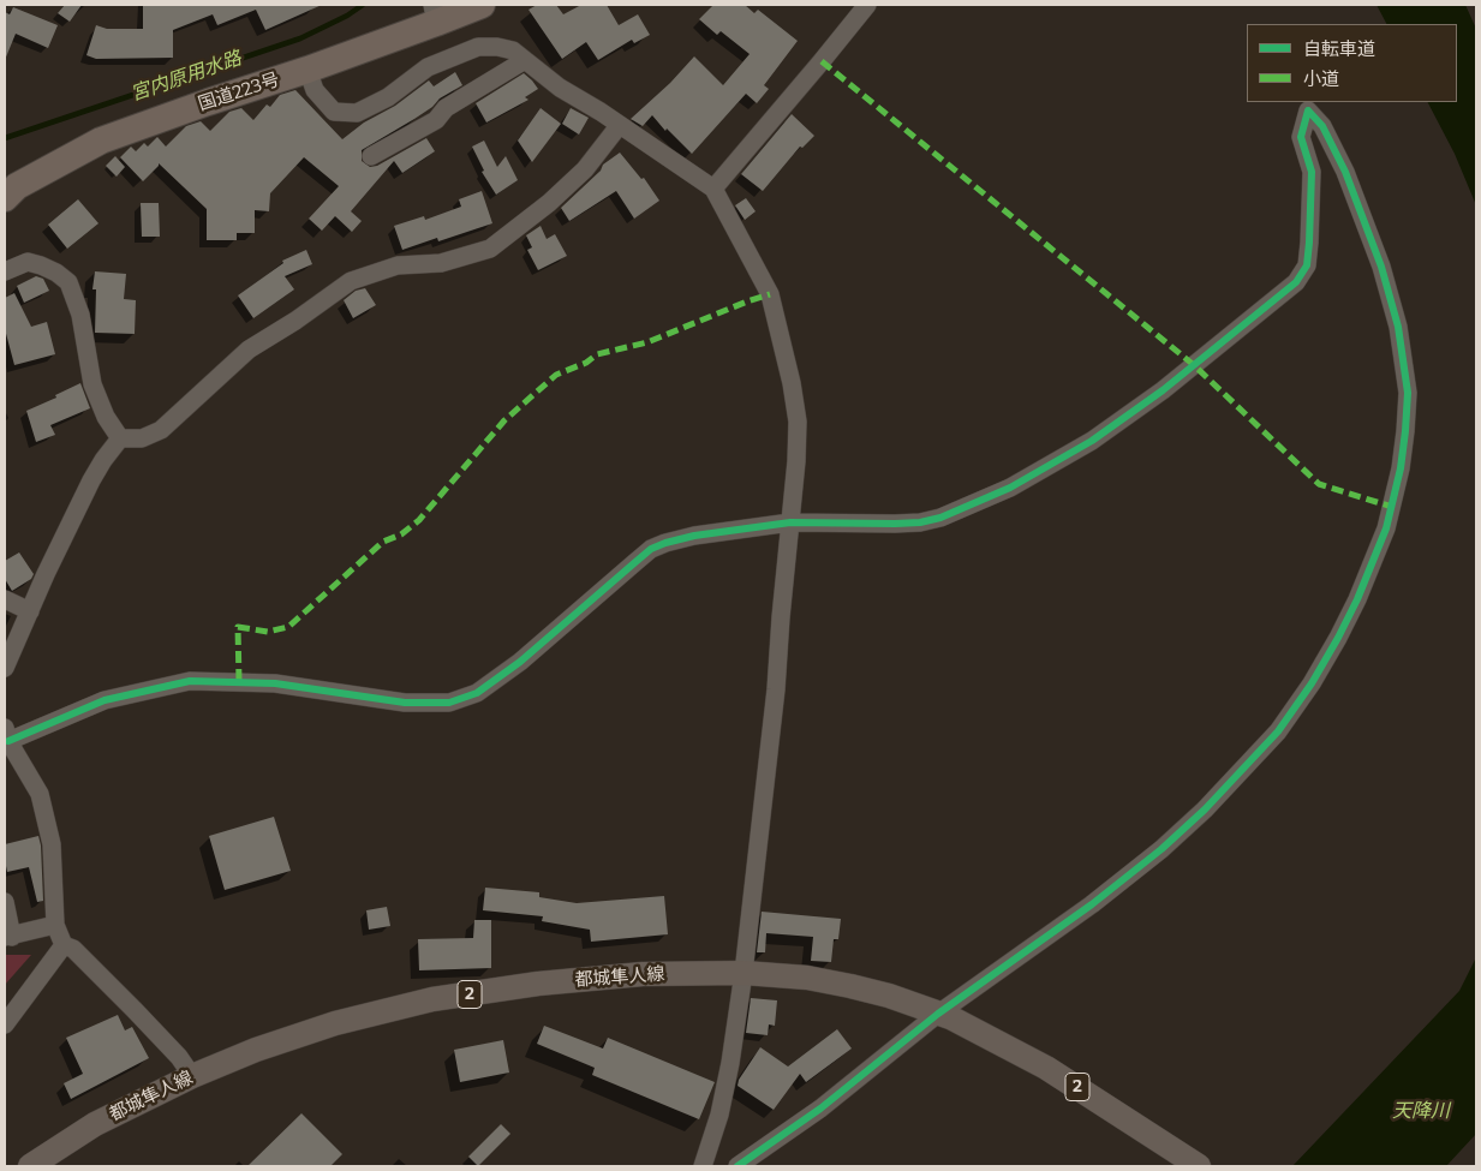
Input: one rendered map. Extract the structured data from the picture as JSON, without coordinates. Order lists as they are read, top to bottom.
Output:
{
  "streets": {
    "highway": ["国道223号"],
    "main road": ["都城隼人線", "2"]
  },
  "water": ["宮内原用水路", "天降川"],
  "legend": ["自転車道", "小道"]
}
